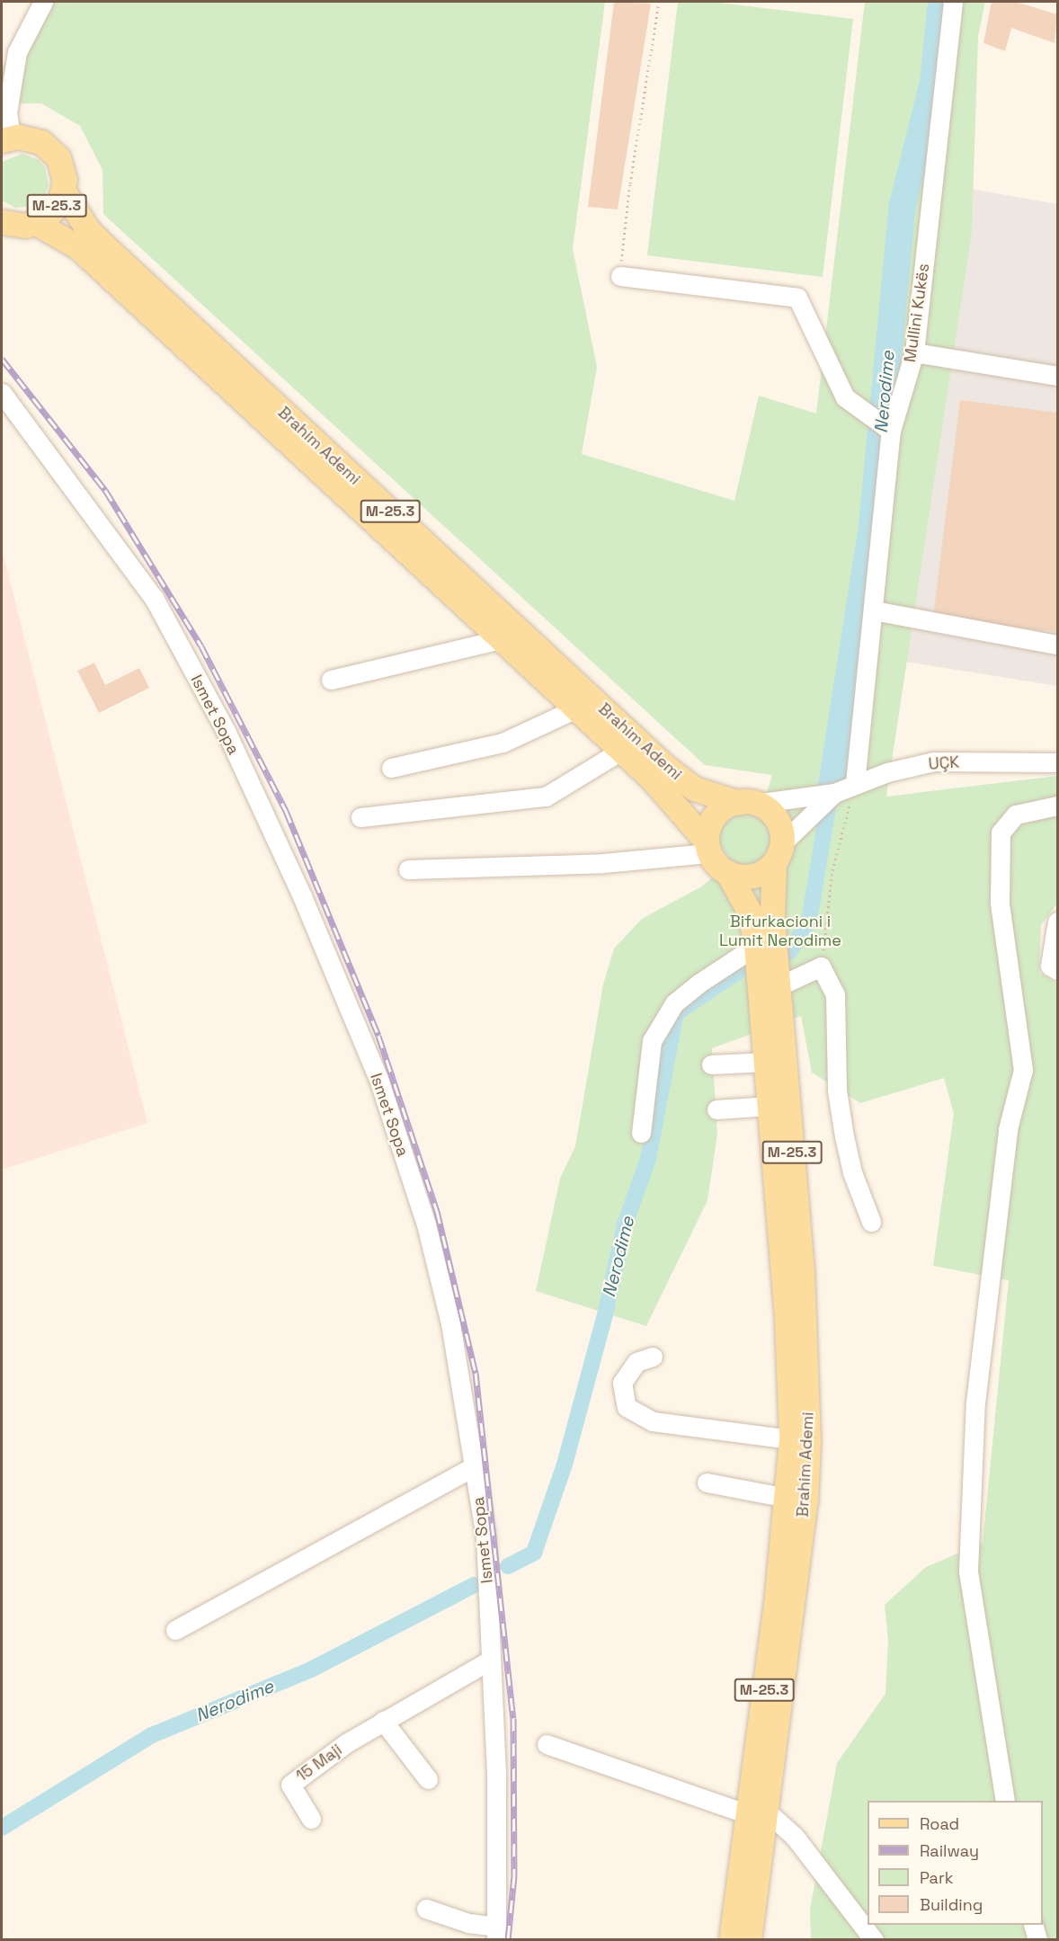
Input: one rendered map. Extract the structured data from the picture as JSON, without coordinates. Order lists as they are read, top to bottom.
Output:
{
  "streets": {
    "main road": ["M-25.3", "Brahim Ademi"],
    "street": [
      "Mullini Kukës",
      "Ismet Sopa",
      "UÇK",
      "15 Maji"
    ]
  },
  "crossings": [
    ["Mullini Kukës", "UÇK"],
    ["Brahim Ademi", "UÇK"],
    ["Ismet Sopa", "15 Maji"]
  ],
  "water": ["Nerodime"],
  "parks": ["Bifurkacioni i Lumit Nerodime"],
  "legend": [
    "Road",
    "Railway",
    "Park",
    "Building"
  ]
}
